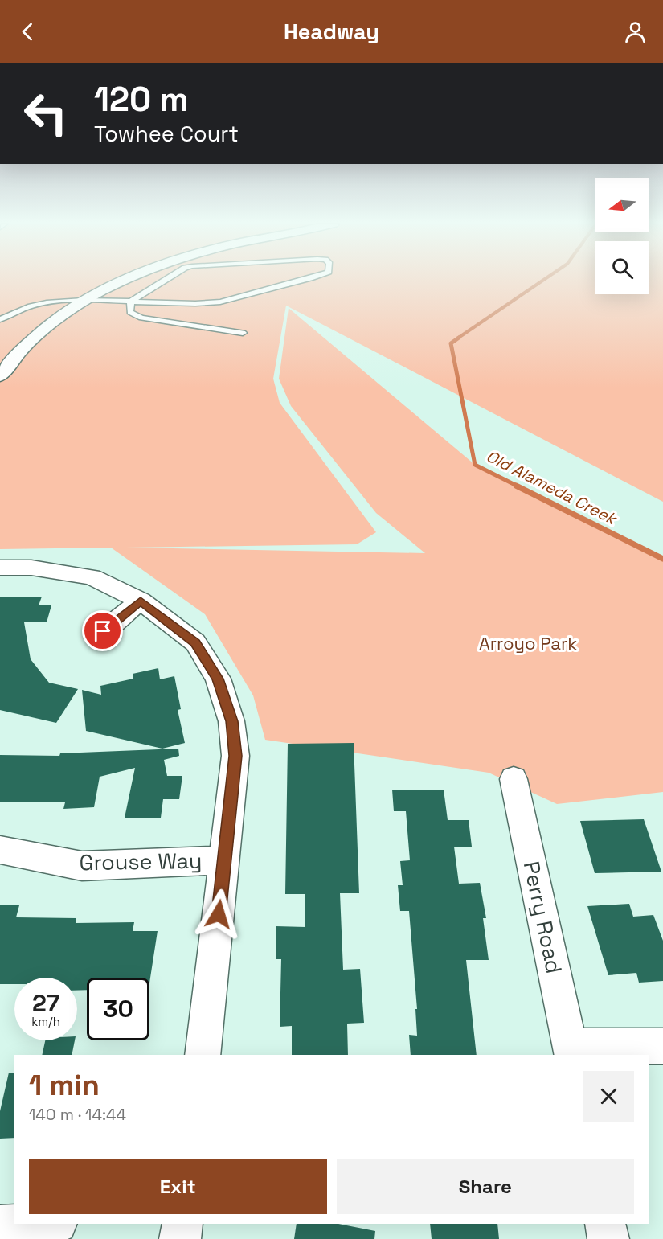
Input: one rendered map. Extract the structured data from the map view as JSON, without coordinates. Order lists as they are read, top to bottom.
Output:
{
  "streets": {
    "street": ["Grouse Way", "Perry Road"]
  },
  "water": ["Old Alameda Creek"],
  "parks": ["Arroyo Park"],
  "north": "left",
  "page": {
    "header": "Headway",
    "turn": ["120 m", "Towhee Court"],
    "speed": "27 km/h",
    "limit": "30",
    "heading": ["1 min", "140 m · 14:44"],
    "buttons": ["Exit", "Share"]
  }
}
